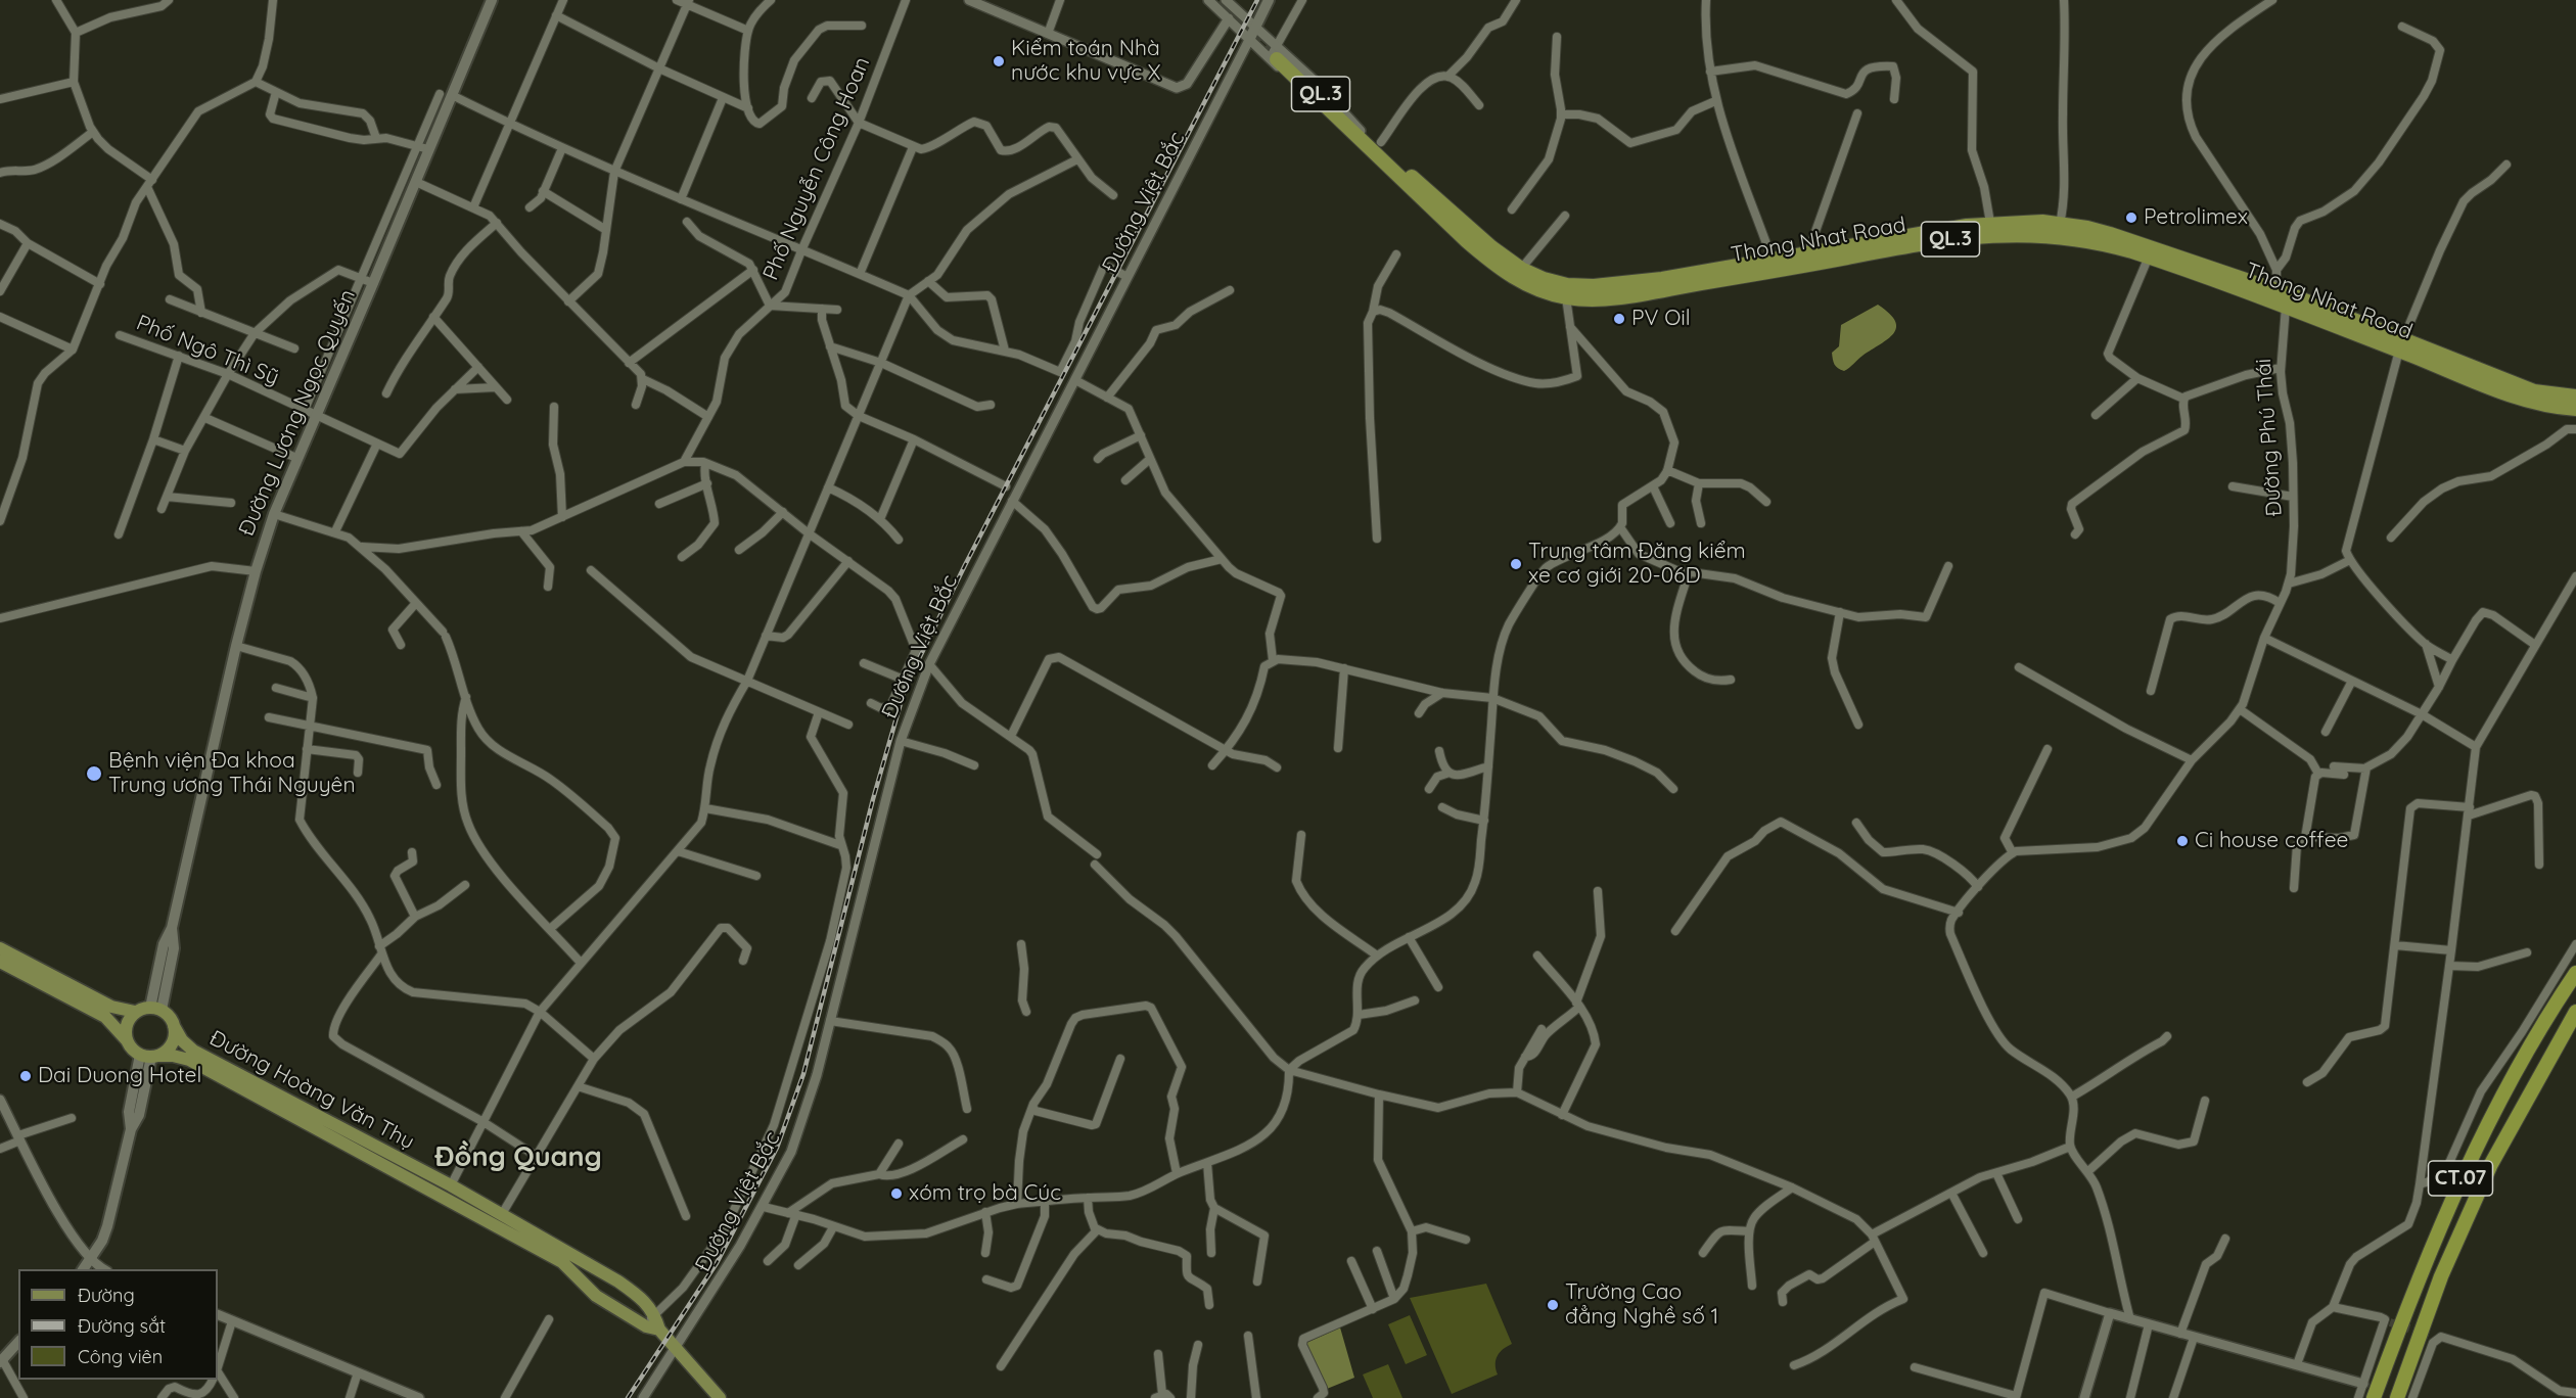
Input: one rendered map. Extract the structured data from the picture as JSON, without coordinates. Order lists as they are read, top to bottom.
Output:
{
  "streets": {
    "highway": ["QL.3", "Thong Nhat Road", "CT.07"],
    "main road": ["Đường Việt Bắc", "Đường Lương Ngọc Quyến", "Đường Hoàng Văn Thụ"],
    "street": ["Phố Nguyễn Công Hoan", "Phố Ngô Thì Sỹ", "Đường Phú Thái"]
  },
  "crossings": [
    ["Thong Nhat Road", "Đường Phú Thái"],
    ["Phố Ngô Thì Sỹ", "Đường Lương Ngọc Quyến"],
    ["Đường Lương Ngọc Quyến", "Đường Hoàng Văn Thụ"]
  ],
  "districts": ["Đồng Quang"],
  "places": [
    "Kiểm toán Nhà nước khu vực X",
    "Petrolimex",
    "PV Oil",
    "Trung tâm Đăng kiểm xe cơ giới 20-06D",
    "Bệnh viện Đa khoa Trung ương Thái Nguyên",
    "Ci house coffee",
    "Dai Duong Hotel",
    "xóm trọ bà Cúc",
    "Trường Cao đẳng Nghề số 1"
  ],
  "legend": ["Đường", "Đường sắt", "Công viên"]
}
